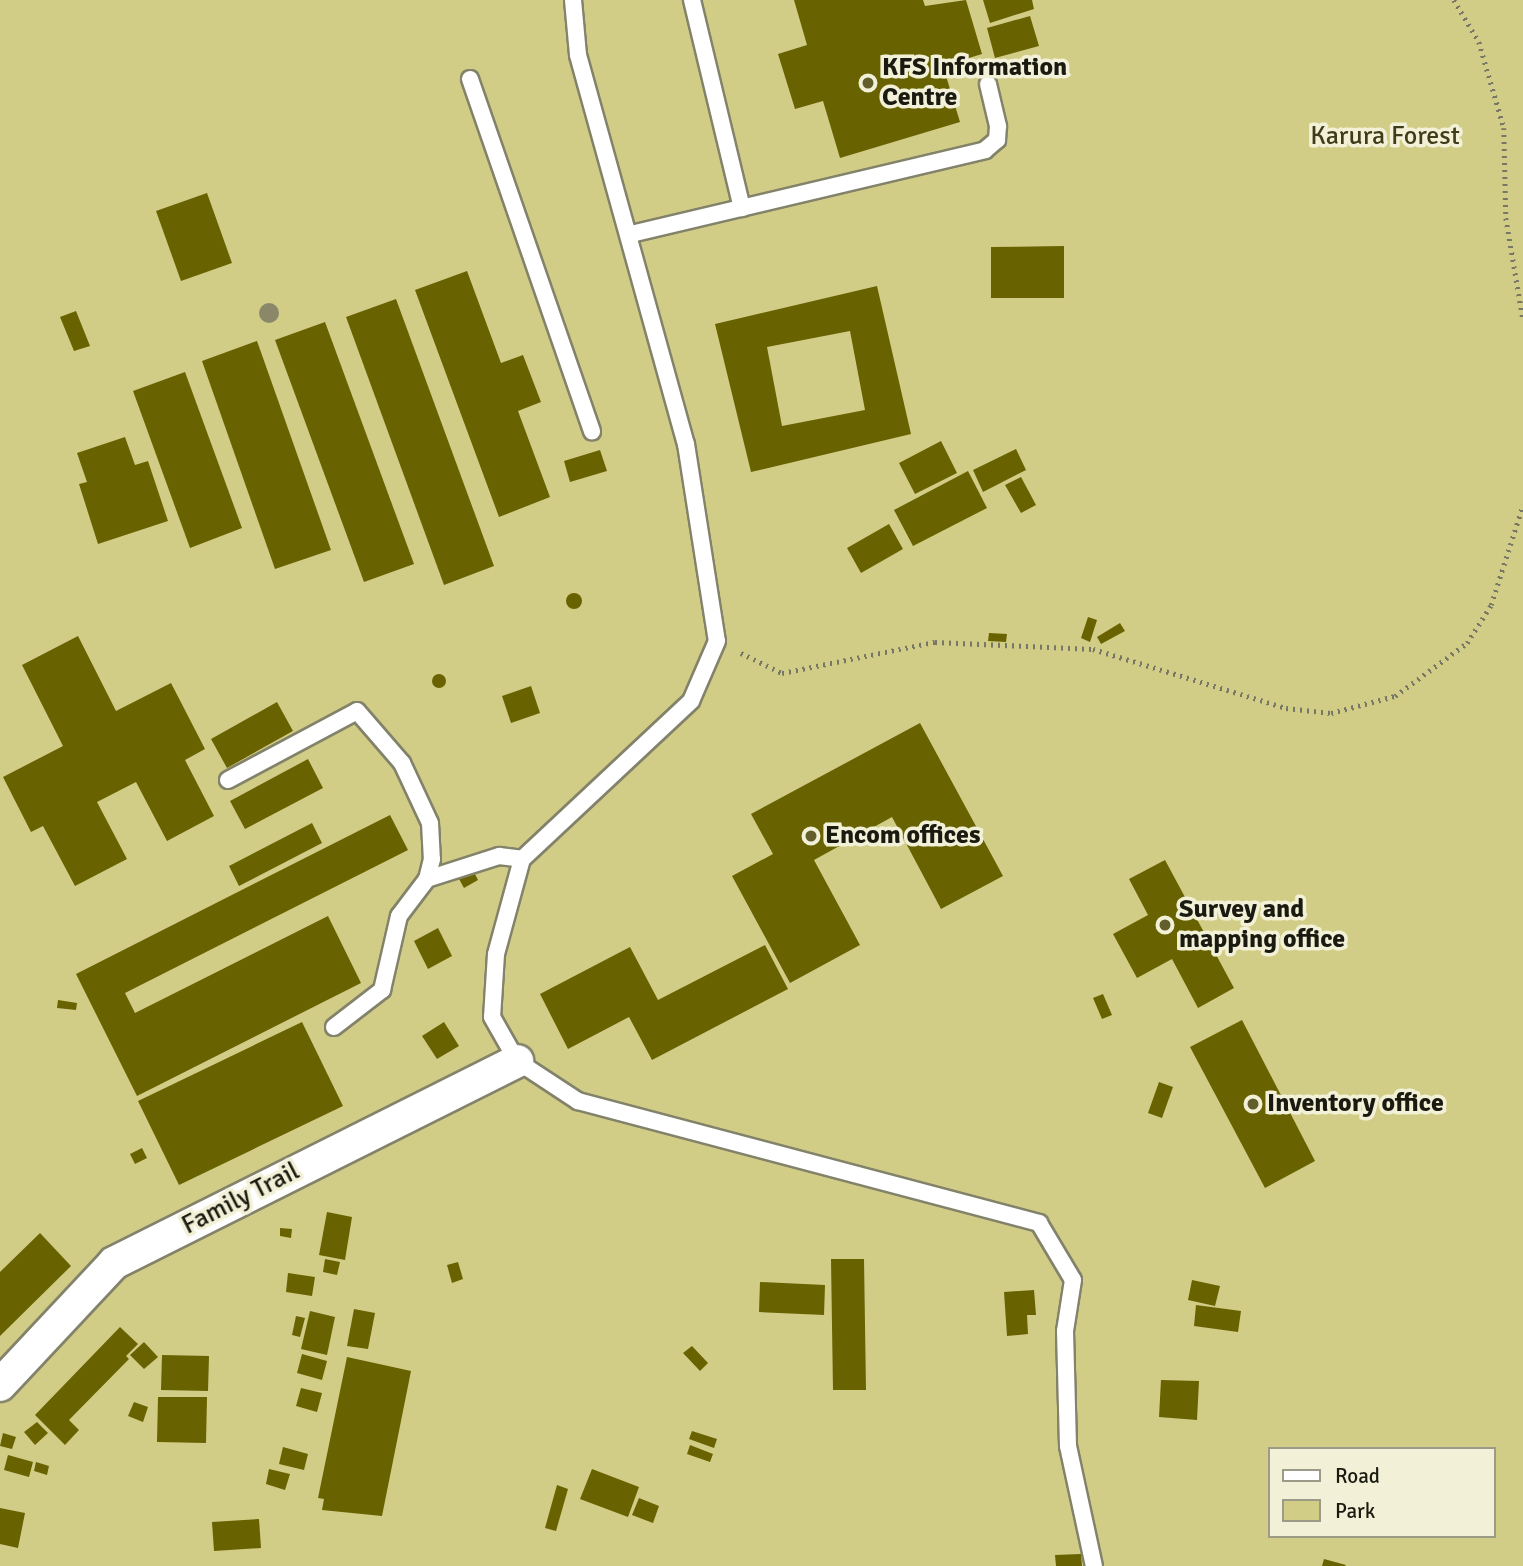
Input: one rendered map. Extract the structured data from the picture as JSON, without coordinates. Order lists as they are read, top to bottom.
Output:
{
  "streets": {
    "street": ["Family Trail"]
  },
  "parks": ["Karura Forest"],
  "places": [
    "KFS Information Centre",
    "Encom offices",
    "Survey and mapping office",
    "Inventory office"
  ],
  "legend": ["Road", "Park"]
}
